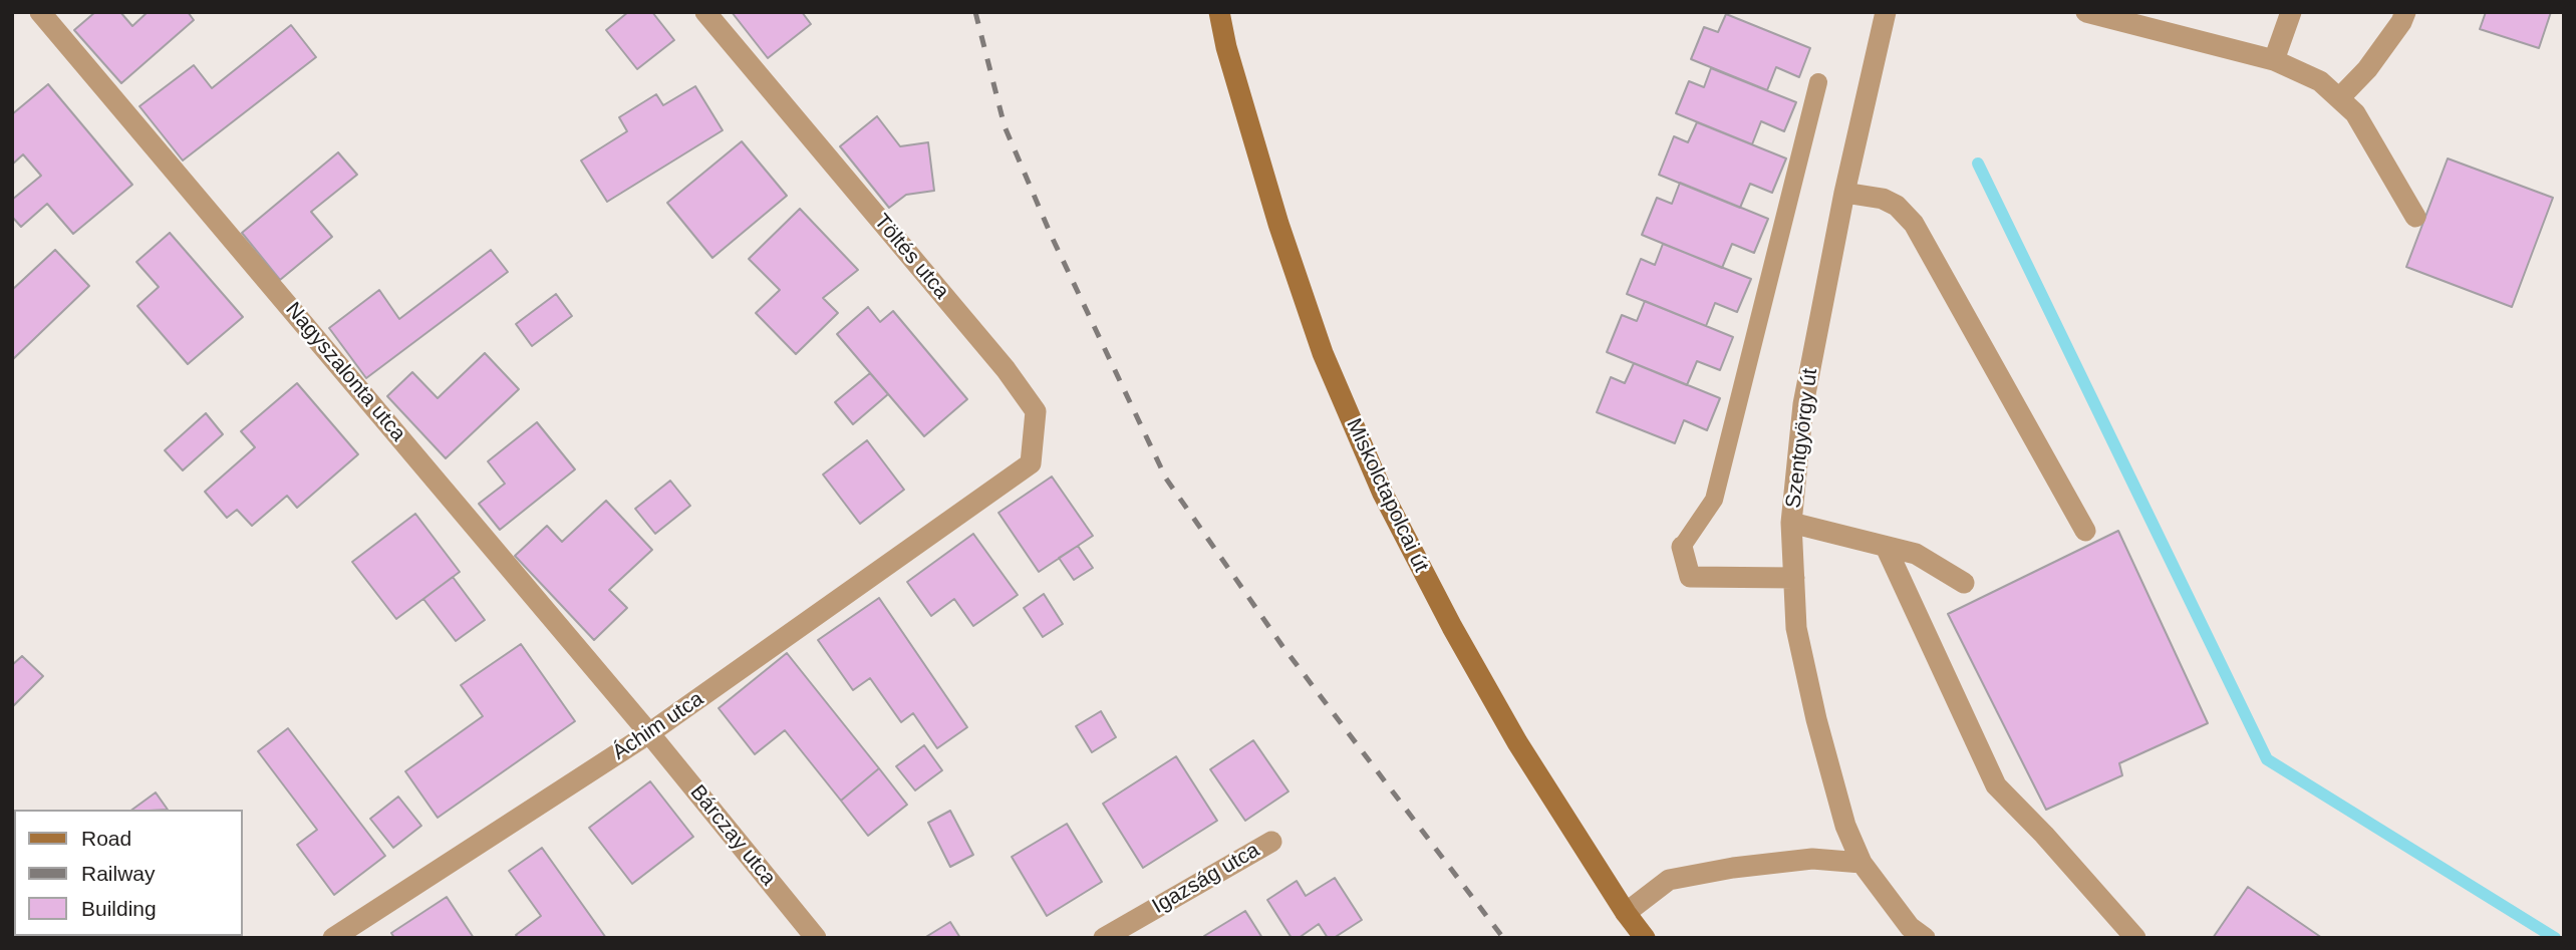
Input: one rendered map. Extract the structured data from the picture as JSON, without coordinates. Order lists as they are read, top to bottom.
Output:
{
  "streets": {
    "street": [
      "Töltés utca",
      "Nagyszalonta utca",
      "Szentgyörgy út",
      "Miskolctapolcai út",
      "Áchim utca",
      "Bárczay utca",
      "Igazság utca"
    ]
  },
  "crossings": [
    ["Töltés utca", "Áchim utca"],
    ["Nagyszalonta utca", "Áchim utca"],
    ["Nagyszalonta utca", "Bárczay utca"],
    ["Áchim utca", "Bárczay utca"]
  ],
  "legend": ["Road", "Railway", "Building"]
}
